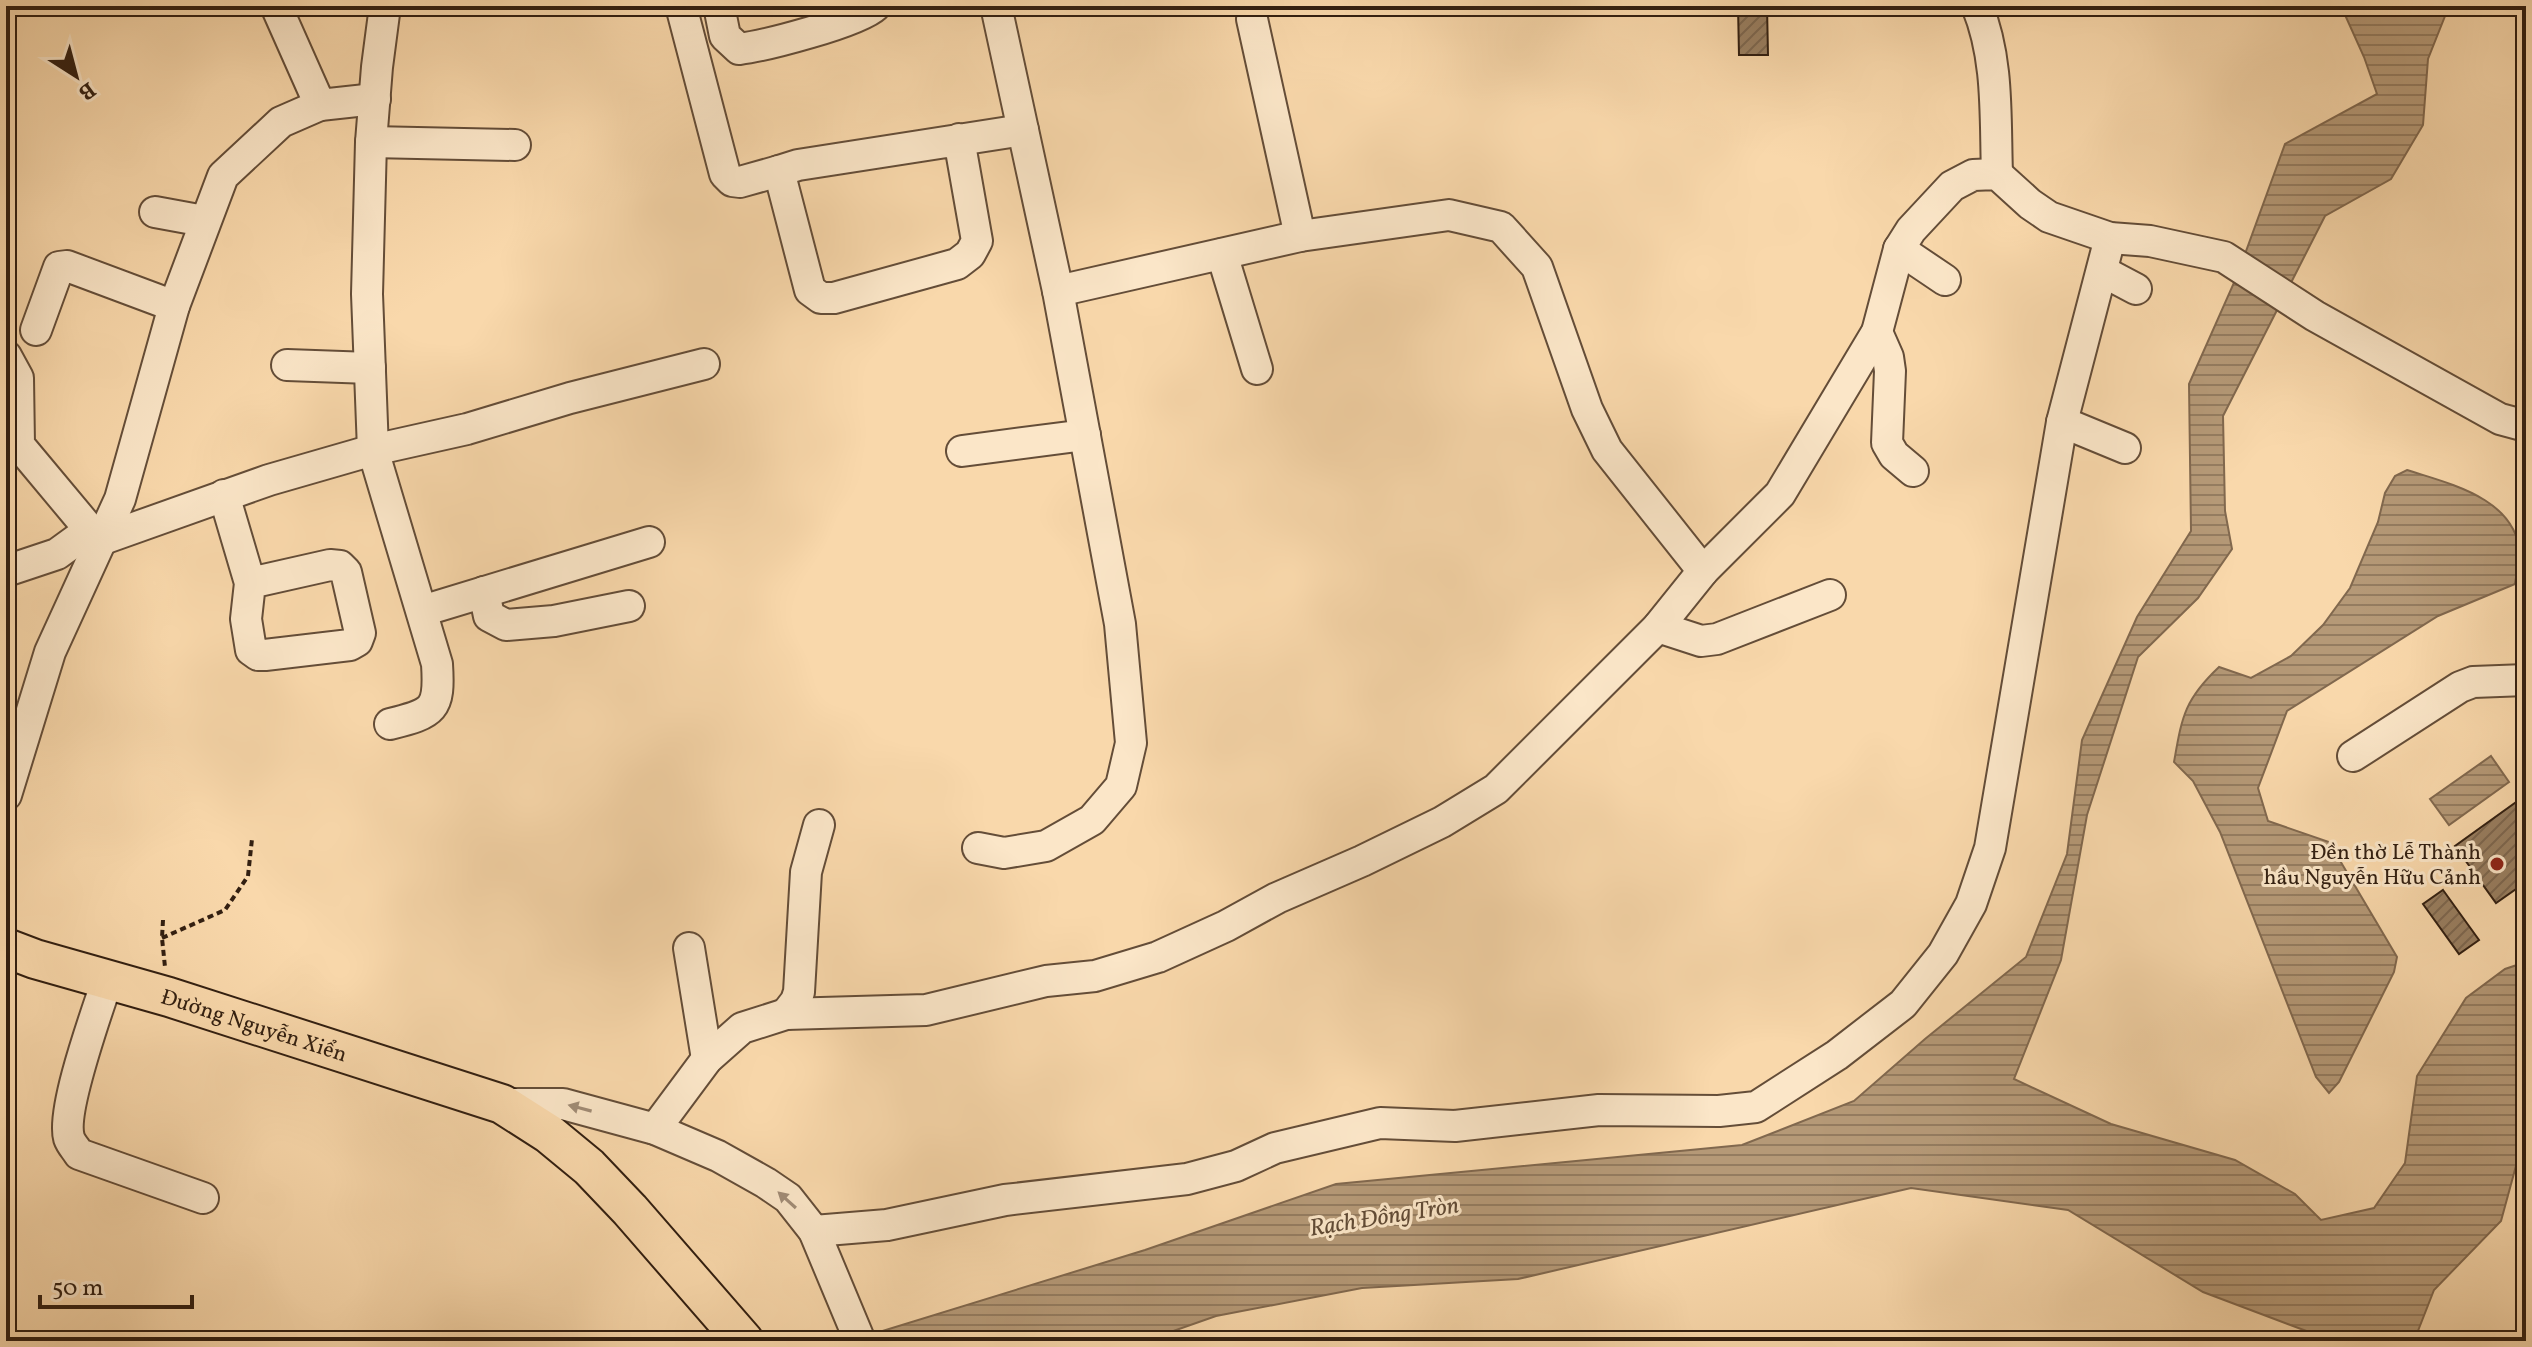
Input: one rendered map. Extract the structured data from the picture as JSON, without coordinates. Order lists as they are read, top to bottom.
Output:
{
  "streets": {
    "main road": ["Đường Nguyễn Xiển"]
  },
  "water": ["Rạch Đồng Tròn"],
  "places": ["Đền thờ Lễ Thành hầu Nguyễn Hữu Cảnh"],
  "scale_bar": "50 m",
  "north": "bottom right"
}
